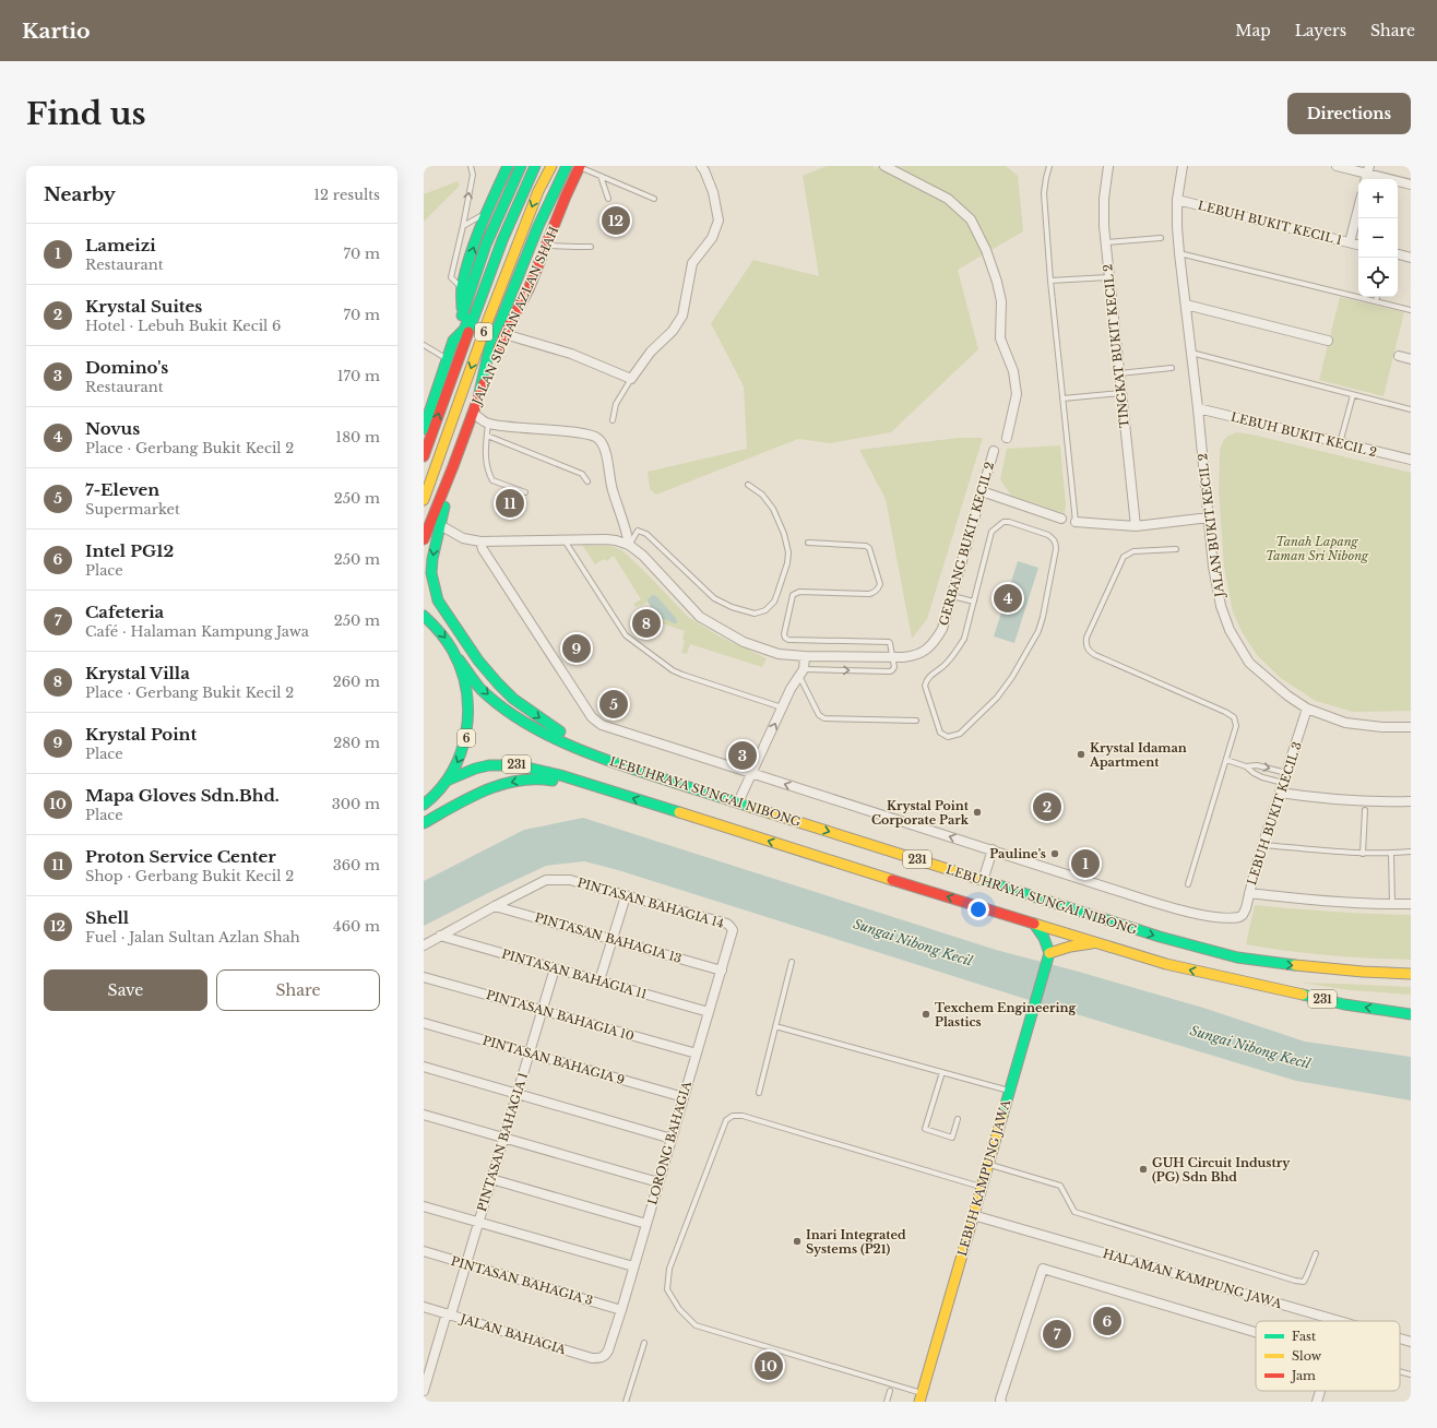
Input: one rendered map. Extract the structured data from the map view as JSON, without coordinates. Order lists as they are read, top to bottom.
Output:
{
  "streets": {
    "main road": [
      "JALAN SULTAN AZLAN SHAH",
      "6",
      "231",
      "LEBUHRAYA SUNGAI NIBONG",
      "LEBUH KAMPUNG JAWA"
    ],
    "street": [
      "LEBUH BUKIT KECIL 1",
      "TINGKAT BUKIT KECIL 2",
      "LEBUH BUKIT KECIL 2",
      "JALAN BUKIT KECIL 2",
      "GERBANG BUKIT KECIL 2",
      "LEBUH BUKIT KECIL 3",
      "PINTASAN BAHAGIA 14",
      "PINTASAN BAHAGIA 13",
      "PINTASAN BAHAGIA 11",
      "PINTASAN BAHAGIA 10",
      "PINTASAN BAHAGIA 9",
      "PINTASAN BAHAGIA 1",
      "LORONG BAHAGIA",
      "HALAMAN KAMPUNG JAWA",
      "PINTASAN BAHAGIA 3",
      "JALAN BAHAGIA"
    ]
  },
  "crossings": [
    ["LEBUH BUKIT KECIL 1", "JALAN BUKIT KECIL 2"],
    ["6", "LEBUHRAYA SUNGAI NIBONG"],
    ["LEBUH BUKIT KECIL 2", "JALAN BUKIT KECIL 2"],
    ["JALAN BUKIT KECIL 2", "LEBUH BUKIT KECIL 3"],
    ["PINTASAN BAHAGIA 14", "PINTASAN BAHAGIA 13"],
    ["PINTASAN BAHAGIA 14", "PINTASAN BAHAGIA 11"],
    ["PINTASAN BAHAGIA 14", "LORONG BAHAGIA"],
    ["PINTASAN BAHAGIA 13", "LORONG BAHAGIA"],
    ["PINTASAN BAHAGIA 11", "PINTASAN BAHAGIA 1"],
    ["PINTASAN BAHAGIA 11", "LORONG BAHAGIA"],
    ["PINTASAN BAHAGIA 10", "PINTASAN BAHAGIA 1"],
    ["PINTASAN BAHAGIA 10", "LORONG BAHAGIA"],
    ["PINTASAN BAHAGIA 9", "PINTASAN BAHAGIA 1"],
    ["PINTASAN BAHAGIA 9", "LORONG BAHAGIA"],
    ["PINTASAN BAHAGIA 1", "PINTASAN BAHAGIA 3"],
    ["PINTASAN BAHAGIA 1", "JALAN BAHAGIA"],
    ["LORONG BAHAGIA", "PINTASAN BAHAGIA 3"],
    ["LORONG BAHAGIA", "JALAN BAHAGIA"],
    ["LEBUH KAMPUNG JAWA", "HALAMAN KAMPUNG JAWA"]
  ],
  "water": ["Sungai Nibong Kecil"],
  "parks": ["Tanah Lapang Taman Sri Nibong"],
  "places": [
    "Krystal Idaman Apartment",
    "Krystal Point Corporate Park",
    "Pauline’s",
    "Texchem Engineering Plastics",
    "GUH Circuit Industry (PG) Sdn Bhd",
    "Inari Integrated Systems (P21)"
  ],
  "legend": ["Fast", "Slow", "Jam"],
  "page": {
    "header": "Kartio",
    "nav": ["Map", "Layers", "Share"],
    "buttons": [
      "Directions",
      ["Save", "Share"]
    ],
    "title": "Find us",
    "heading": ["Nearby", "12 results"],
    "map_buttons": ["+", "−"],
    "pins": [
      "12",
      "11",
      "4",
      "8",
      "9",
      "5",
      "3",
      "2",
      "1",
      "6",
      "7",
      "10"
    ],
    "list": [
      {
        "mark": "1",
        "name": "Lameizi",
        "note": "Restaurant",
        "value": "70 m"
      },
      {
        "mark": "2",
        "name": "Krystal Suites",
        "note": "Hotel · Lebuh Bukit Kecil 6",
        "value": "70 m"
      },
      {
        "mark": "3",
        "name": "Domino's",
        "note": "Restaurant",
        "value": "170 m"
      },
      {
        "mark": "4",
        "name": "Novus",
        "note": "Place · Gerbang Bukit Kecil 2",
        "value": "180 m"
      },
      {
        "mark": "5",
        "name": "7-Eleven",
        "note": "Supermarket",
        "value": "250 m"
      },
      {
        "mark": "6",
        "name": "Intel PG12",
        "note": "Place",
        "value": "250 m"
      },
      {
        "mark": "7",
        "name": "Cafeteria",
        "note": "Café · Halaman Kampung Jawa",
        "value": "250 m"
      },
      {
        "mark": "8",
        "name": "Krystal Villa",
        "note": "Place · Gerbang Bukit Kecil 2",
        "value": "260 m"
      },
      {
        "mark": "9",
        "name": "Krystal Point",
        "note": "Place",
        "value": "280 m"
      },
      {
        "mark": "10",
        "name": "Mapa Gloves Sdn.Bhd.",
        "note": "Place",
        "value": "300 m"
      },
      {
        "mark": "11",
        "name": "Proton Service Center",
        "note": "Shop · Gerbang Bukit Kecil 2",
        "value": "360 m"
      },
      {
        "mark": "12",
        "name": "Shell",
        "note": "Fuel · Jalan Sultan Azlan Shah",
        "value": "460 m"
      }
    ]
  }
}
